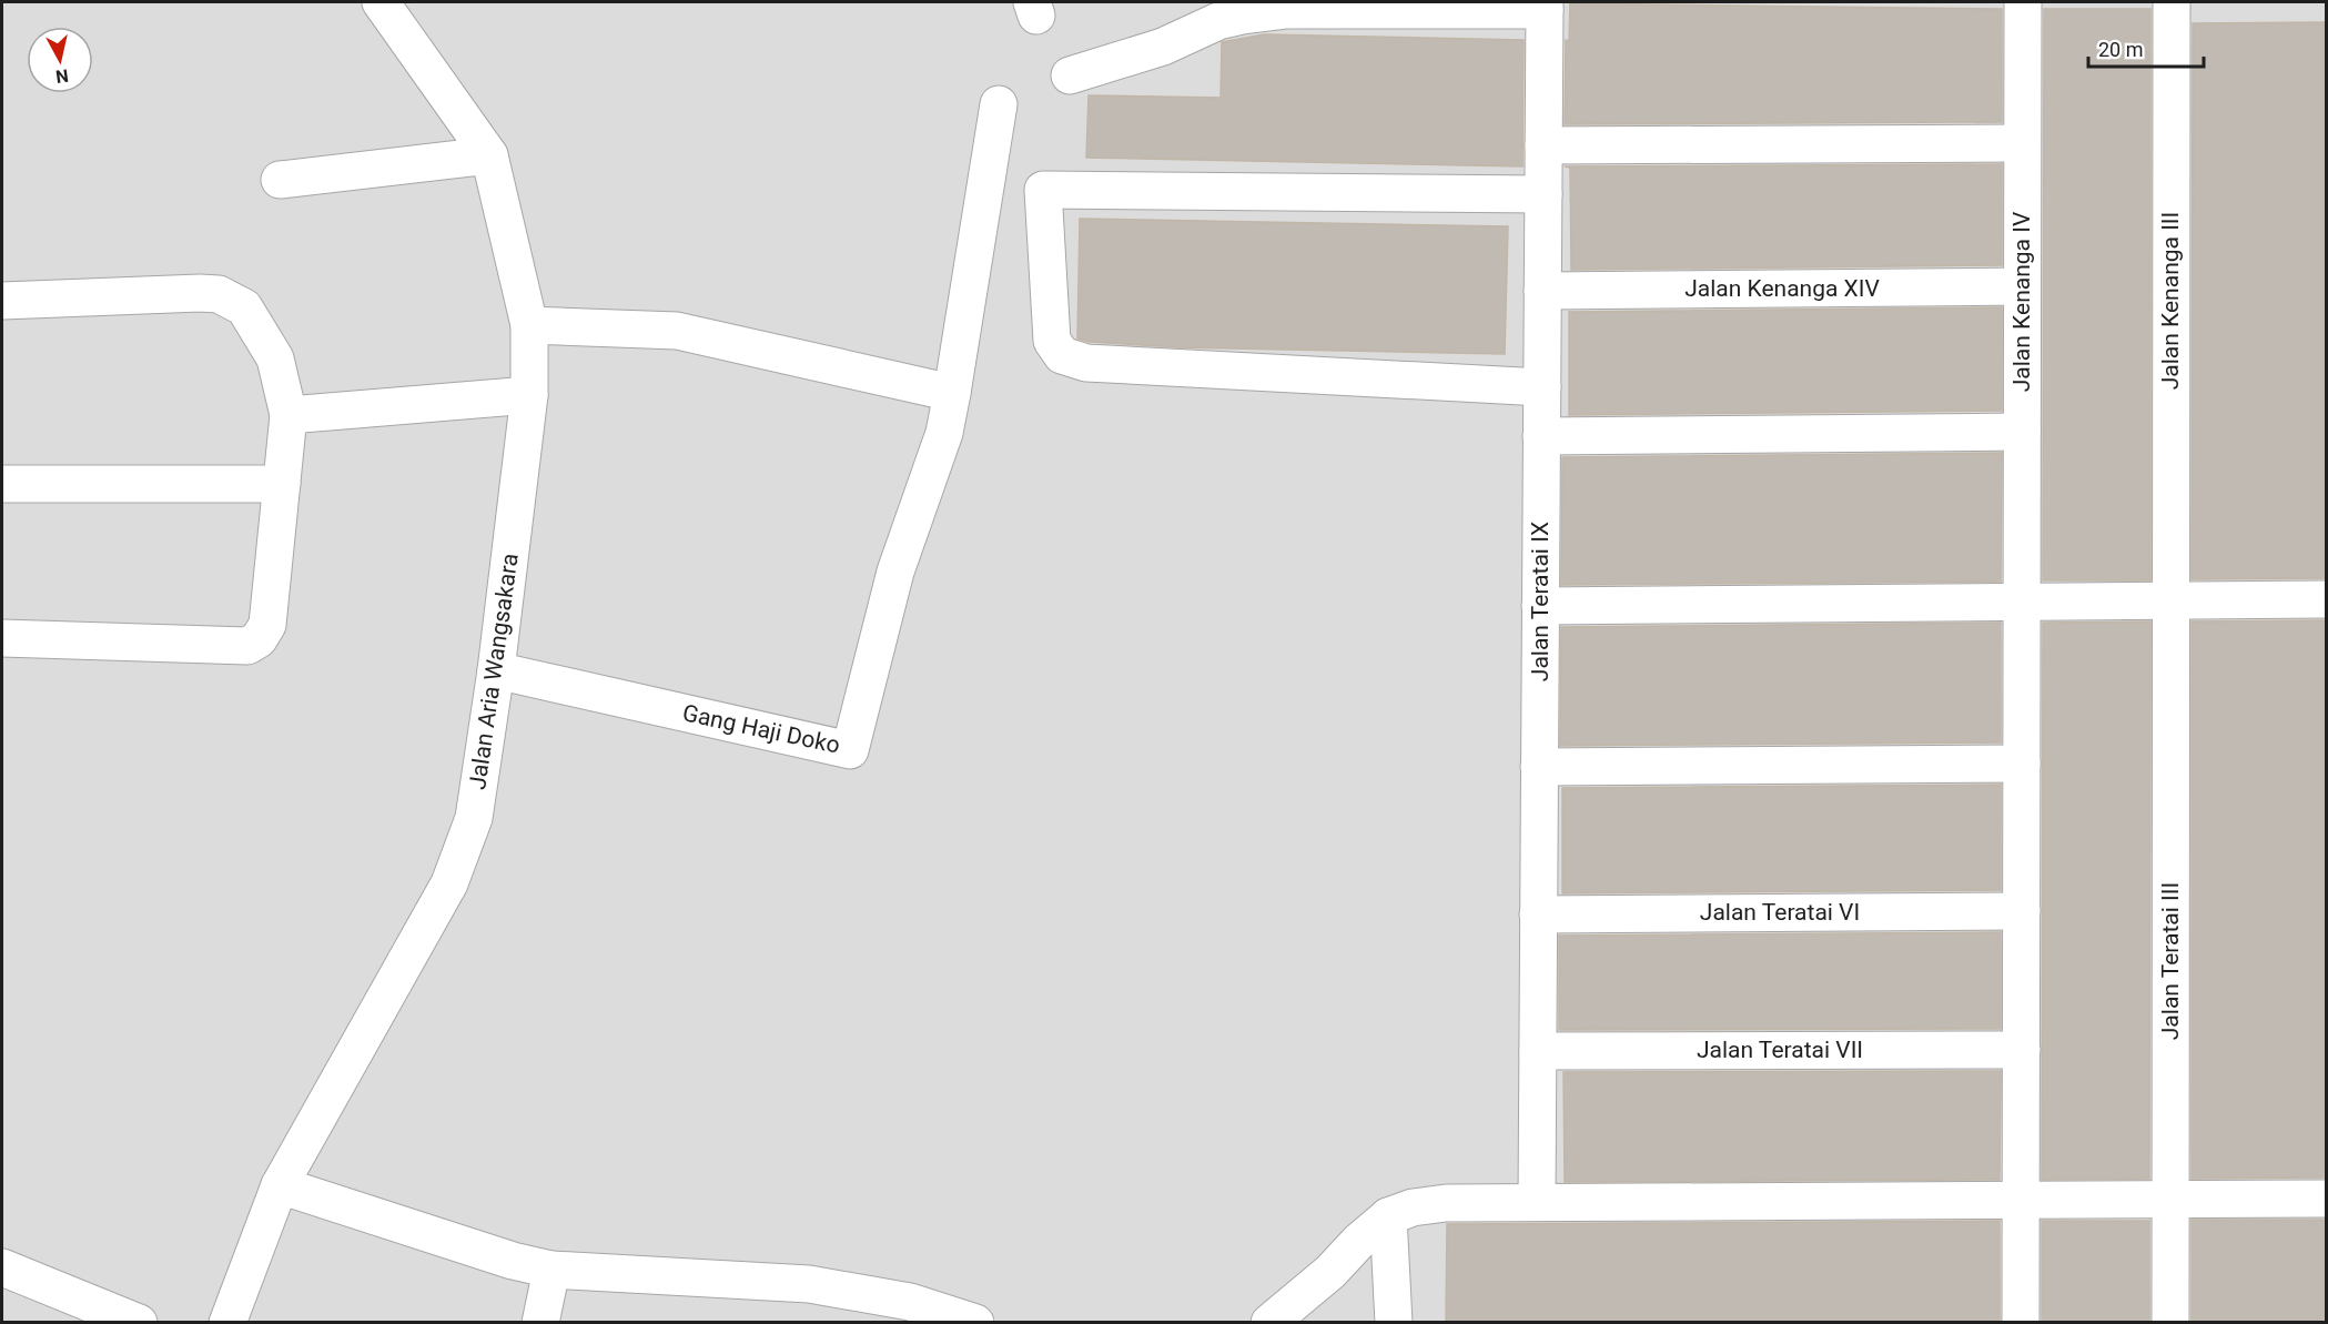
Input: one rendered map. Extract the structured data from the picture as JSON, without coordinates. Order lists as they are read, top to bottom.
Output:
{
  "streets": {
    "street": [
      "Jalan Kenanga XIV",
      "Jalan Kenanga III",
      "Jalan Kenanga IV",
      "Jalan Teratai IX",
      "Jalan Aria Wangsakara",
      "Gang Haji Doko",
      "Jalan Teratai VI",
      "Jalan Teratai III",
      "Jalan Teratai VII"
    ]
  },
  "crossings": [
    ["Jalan Kenanga XIV", "Jalan Kenanga IV"],
    ["Jalan Kenanga XIV", "Jalan Teratai IX"],
    ["Jalan Kenanga III", "Jalan Teratai III"],
    ["Jalan Kenanga IV", "Jalan Teratai VI"],
    ["Jalan Kenanga IV", "Jalan Teratai VII"],
    ["Jalan Teratai IX", "Jalan Teratai VI"],
    ["Jalan Teratai IX", "Jalan Teratai VII"],
    ["Jalan Aria Wangsakara", "Gang Haji Doko"]
  ],
  "scale_bar": "20 m",
  "north": "bottom"
}
